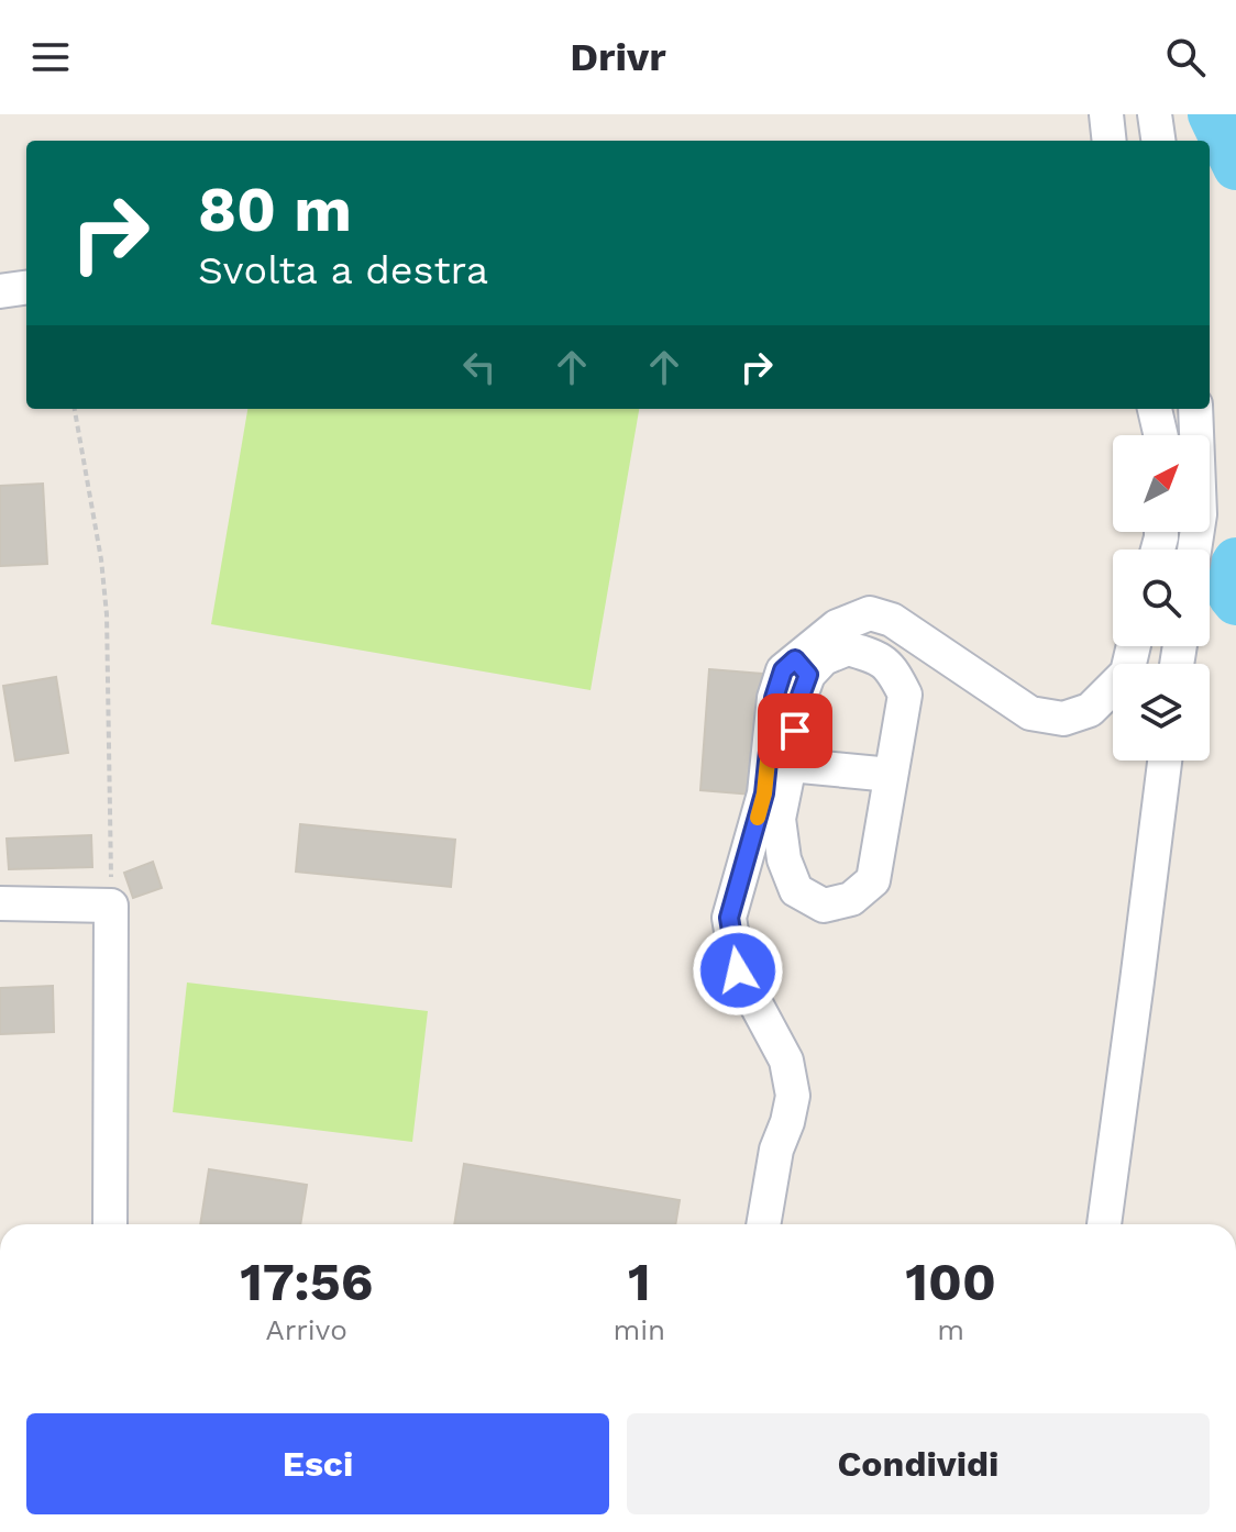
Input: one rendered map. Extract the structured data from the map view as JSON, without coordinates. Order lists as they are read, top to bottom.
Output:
{
  "north": "top right",
  "page": {
    "header": "Drivr",
    "turn": ["80 m", "Svolta a destra"],
    "eta": [
      "17:56",
      "Arrivo",
      "1",
      "min",
      "100",
      "m"
    ],
    "buttons": ["Esci", "Condividi"]
  }
}
